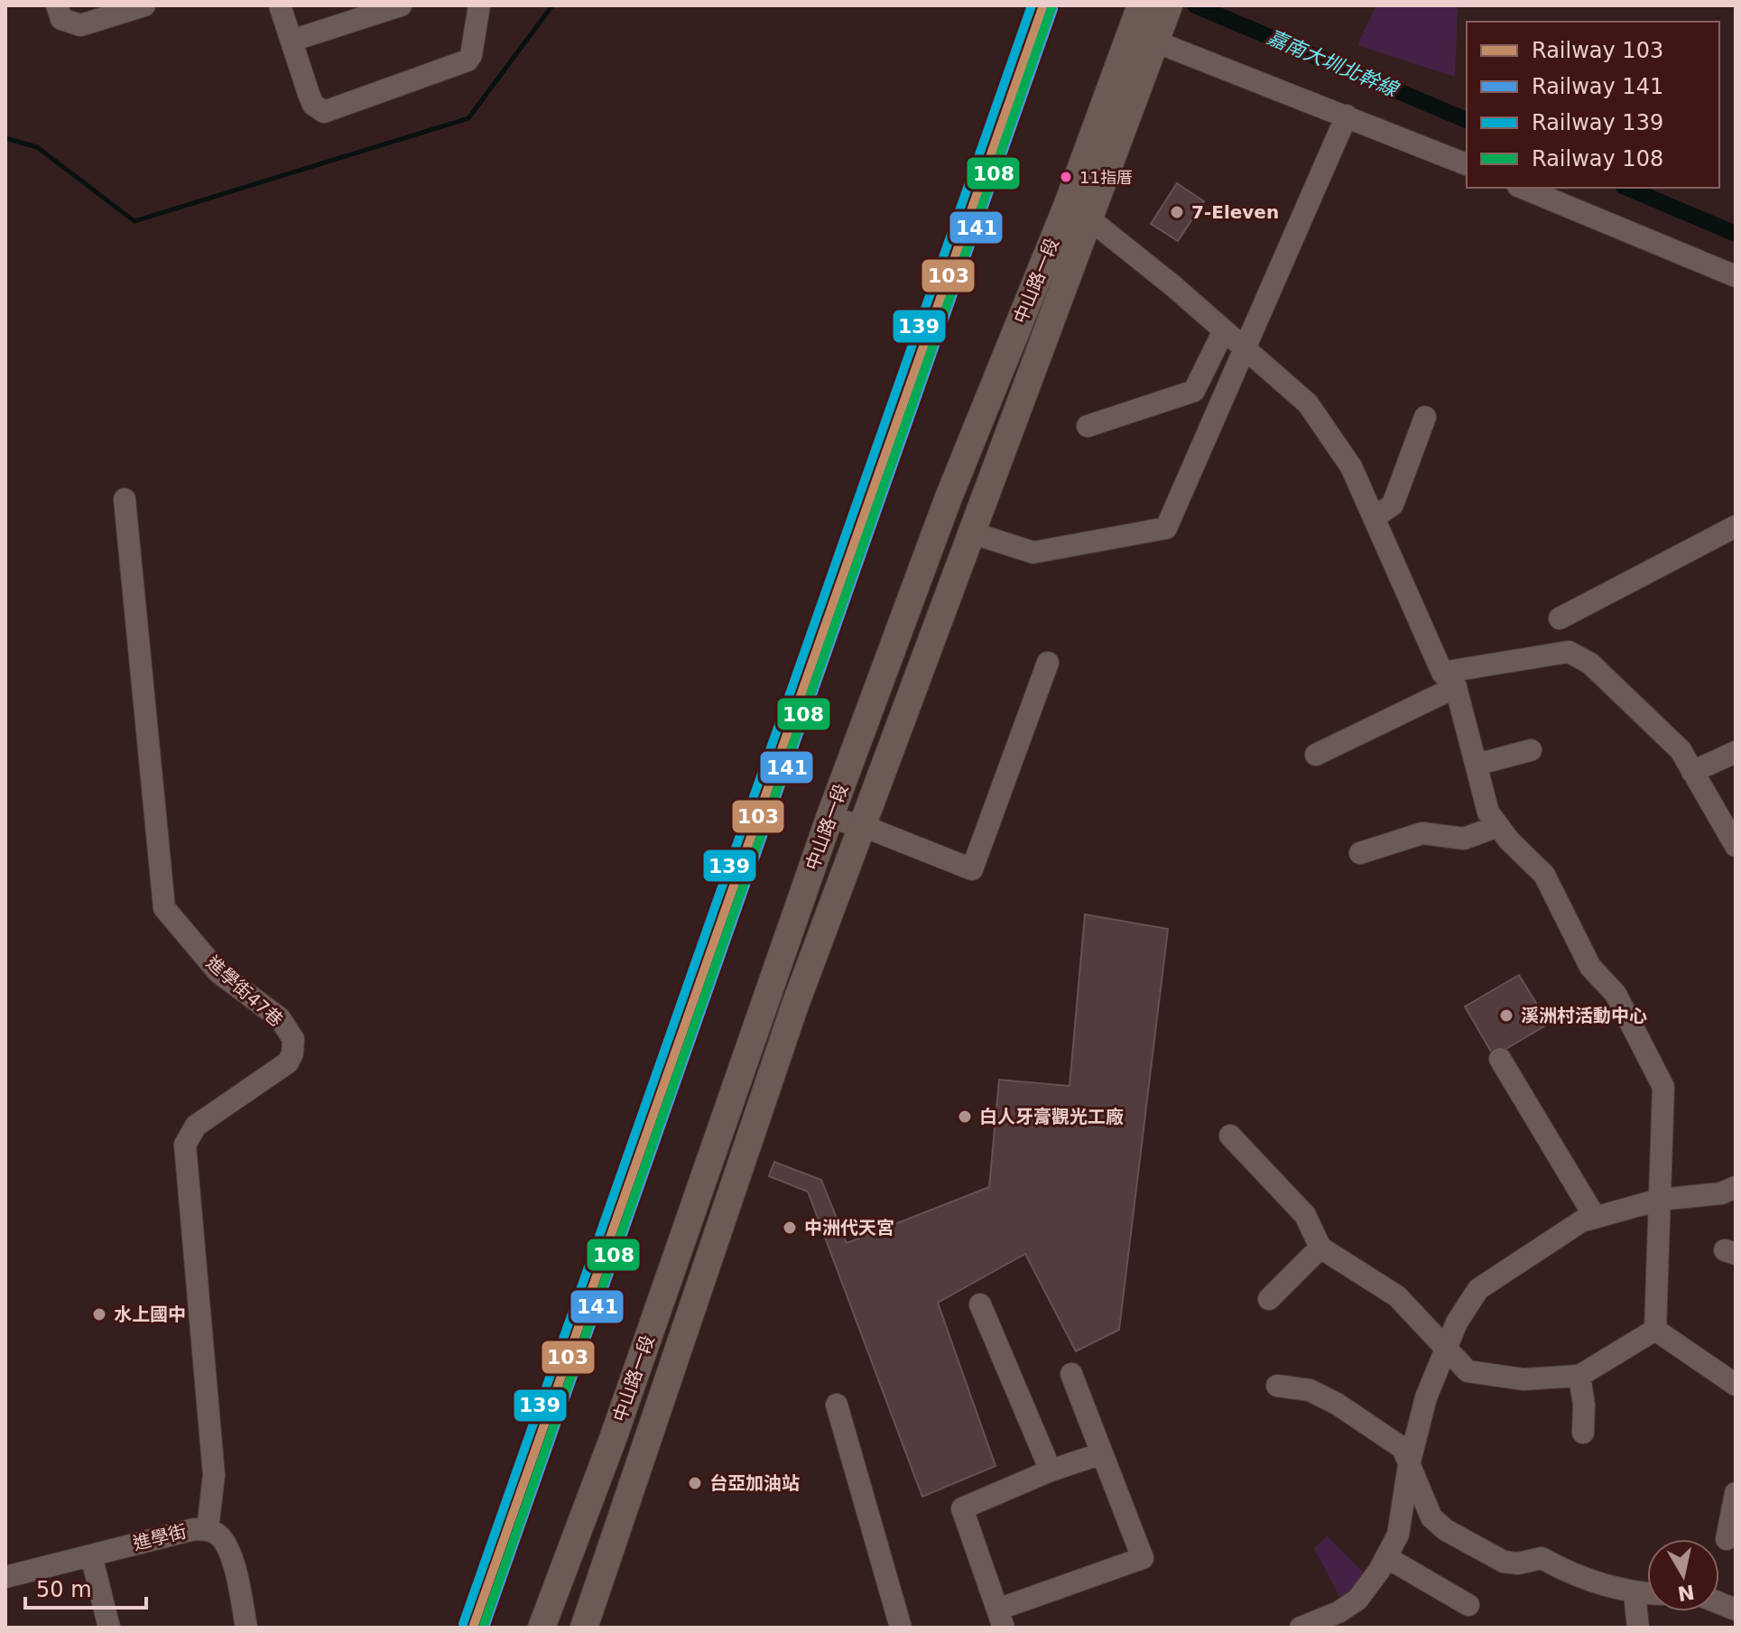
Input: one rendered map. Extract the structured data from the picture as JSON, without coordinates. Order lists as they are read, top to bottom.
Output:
{
  "streets": {
    "main road": ["中山路一段"],
    "street": ["進學街47巷", "進學街"]
  },
  "crossings": [
    ["進學街47巷", "進學街"]
  ],
  "water": ["嘉南大圳北幹線"],
  "places": [
    "11指厝",
    "7-Eleven",
    "溪洲村活動中心",
    "白人牙膏觀光工廠",
    "中洲代天宮",
    "水上國中",
    "台亞加油站"
  ],
  "lines": [
    "rail line 103",
    "rail line 139",
    "rail line 108",
    "rail line 141"
  ],
  "legend": [
    "Railway 103",
    "Railway 141",
    "Railway 139",
    "Railway 108"
  ],
  "scale_bar": "50 m",
  "north": "bottom"
}
